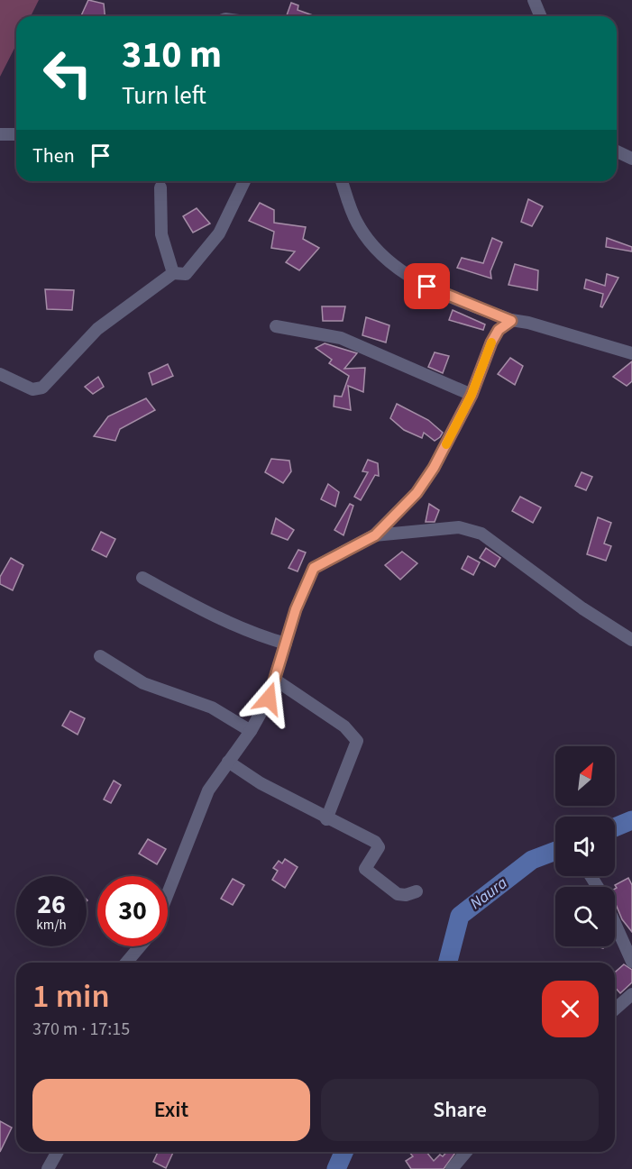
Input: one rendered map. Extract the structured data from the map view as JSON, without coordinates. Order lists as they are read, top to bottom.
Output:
{
  "water": ["Naura"],
  "north": "top right",
  "page": {
    "turn": ["310 m", "Turn left"],
    "then": "Then",
    "speed": "26 km/h",
    "limit": "30",
    "heading": ["1 min", "370 m · 17:15"],
    "buttons": ["Exit", "Share"]
  }
}
